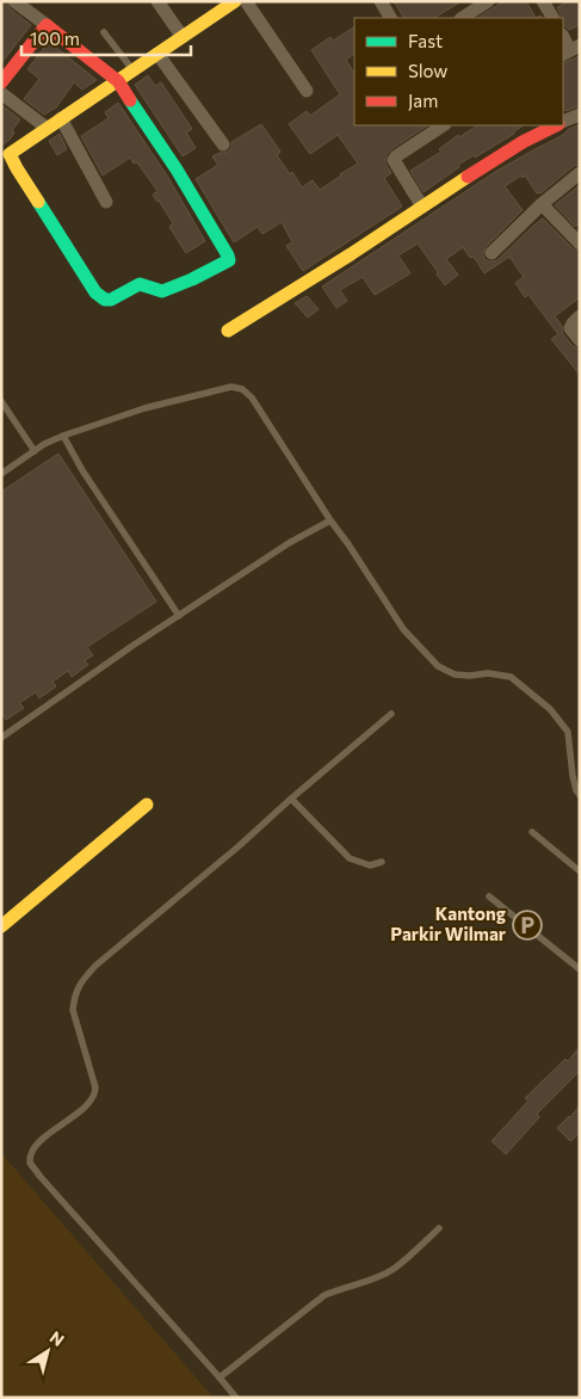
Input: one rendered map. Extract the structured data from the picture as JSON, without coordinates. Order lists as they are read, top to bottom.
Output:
{
  "places": {
    "parking": ["Kantong Parkir Wilmar"]
  },
  "legend": ["Fast", "Slow", "Jam"],
  "scale_bar": "100 m",
  "north": "top right"
}
